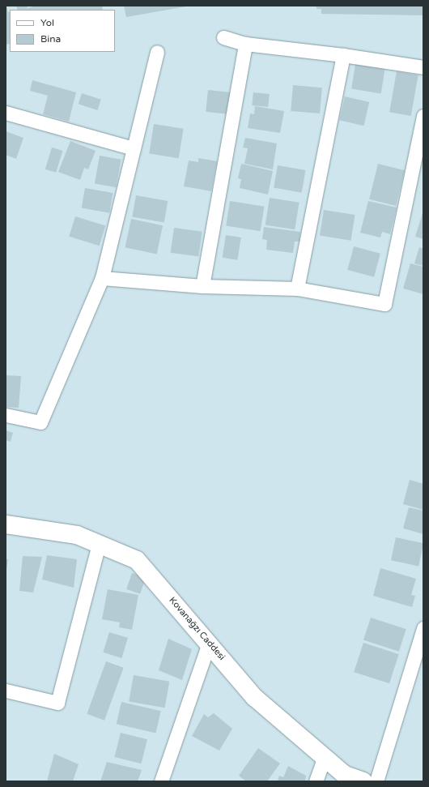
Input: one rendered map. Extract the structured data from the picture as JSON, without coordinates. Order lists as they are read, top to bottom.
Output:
{
  "streets": {
    "street": ["Kovanağzı Caddesi"]
  },
  "legend": ["Yol", "Bina"]
}
